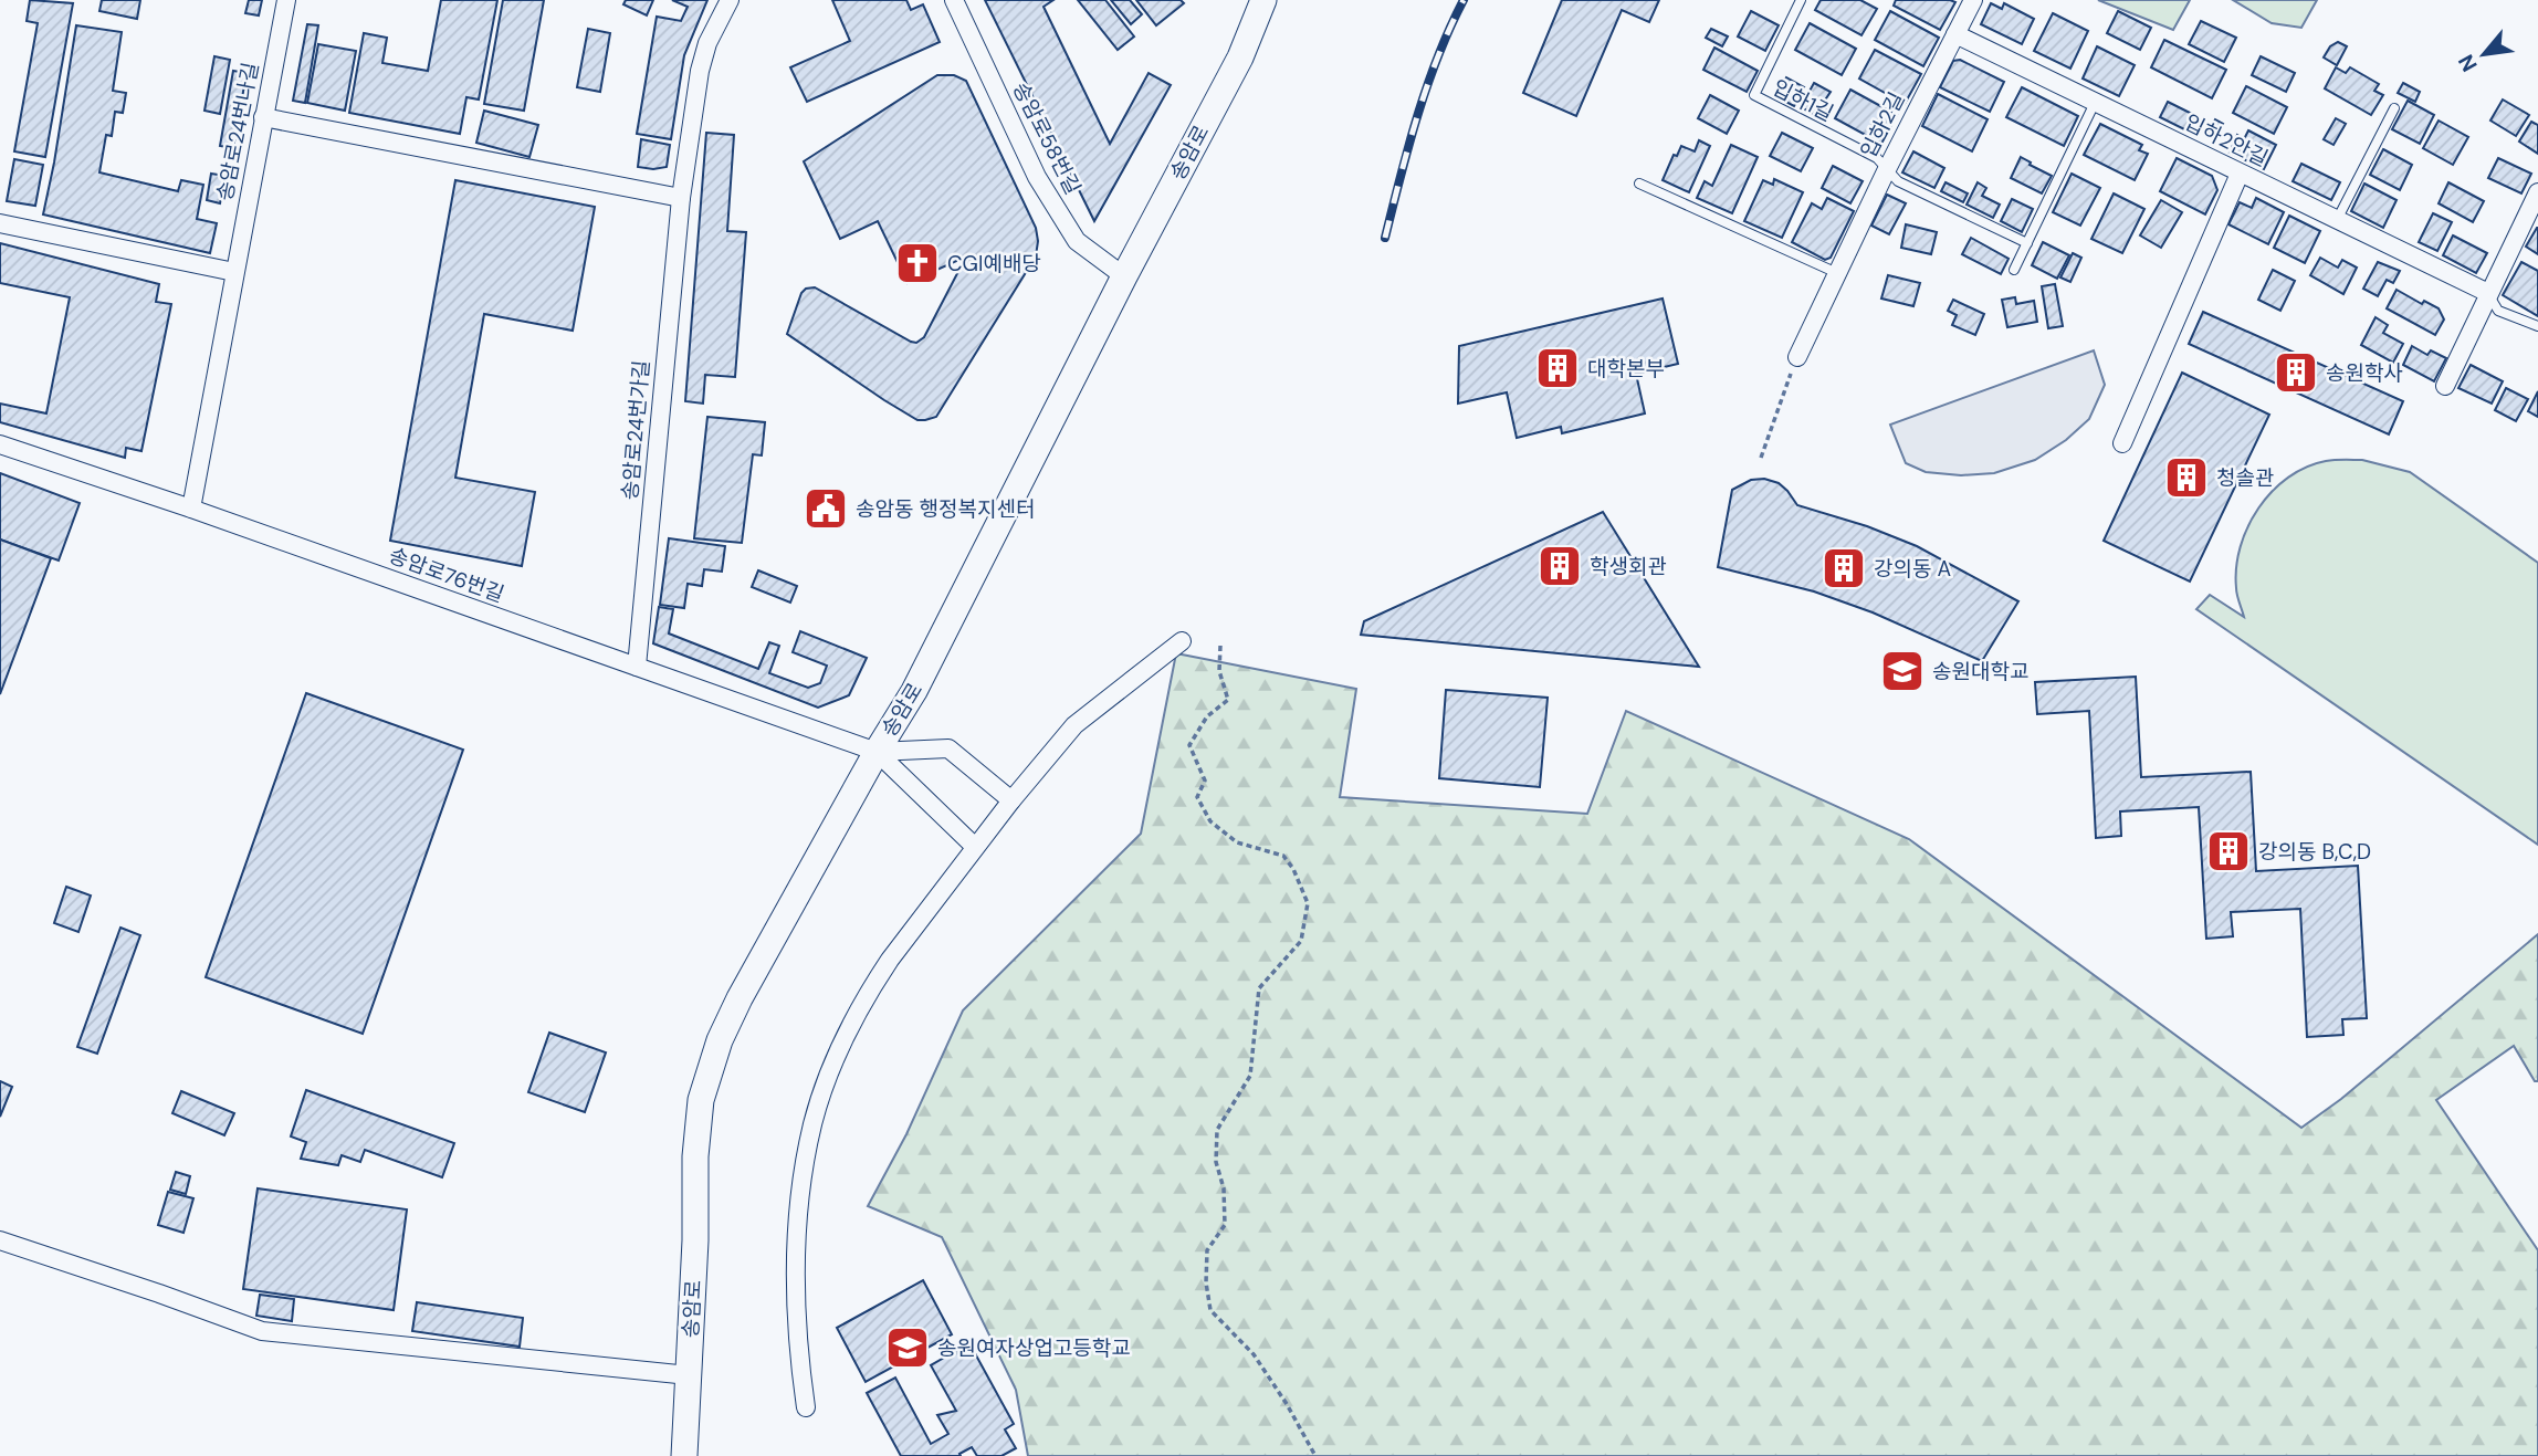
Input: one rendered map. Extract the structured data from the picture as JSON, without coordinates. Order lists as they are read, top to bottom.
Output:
{
  "streets": {
    "main road": ["송암로"],
    "street": [
      "입하2길",
      "송암로24번나길",
      "송암로58번길",
      "입하2안길",
      "송암로24번가길",
      "송암로76번길"
    ],
    "lane": ["입하1길"]
  },
  "crossings": [
    ["입하1길", "입하2길"],
    ["입하2길", "입하2안길"],
    ["송암로24번나길", "송암로76번길"],
    ["송암로58번길", "송암로"],
    ["송암로", "송암로76번길"],
    ["송암로24번가길", "송암로76번길"]
  ],
  "places": {
    "church": ["CGI예배당"],
    "building": [
      "대학본부",
      "송원학사",
      "청솔관",
      "학생회관",
      "강의동 A",
      "강의동 B,C,D"
    ],
    "public building": ["송암동 행정복지센터"],
    "school or university": ["송원대학교", "송원여자상업고등학교"]
  },
  "north": "bottom left"
}
